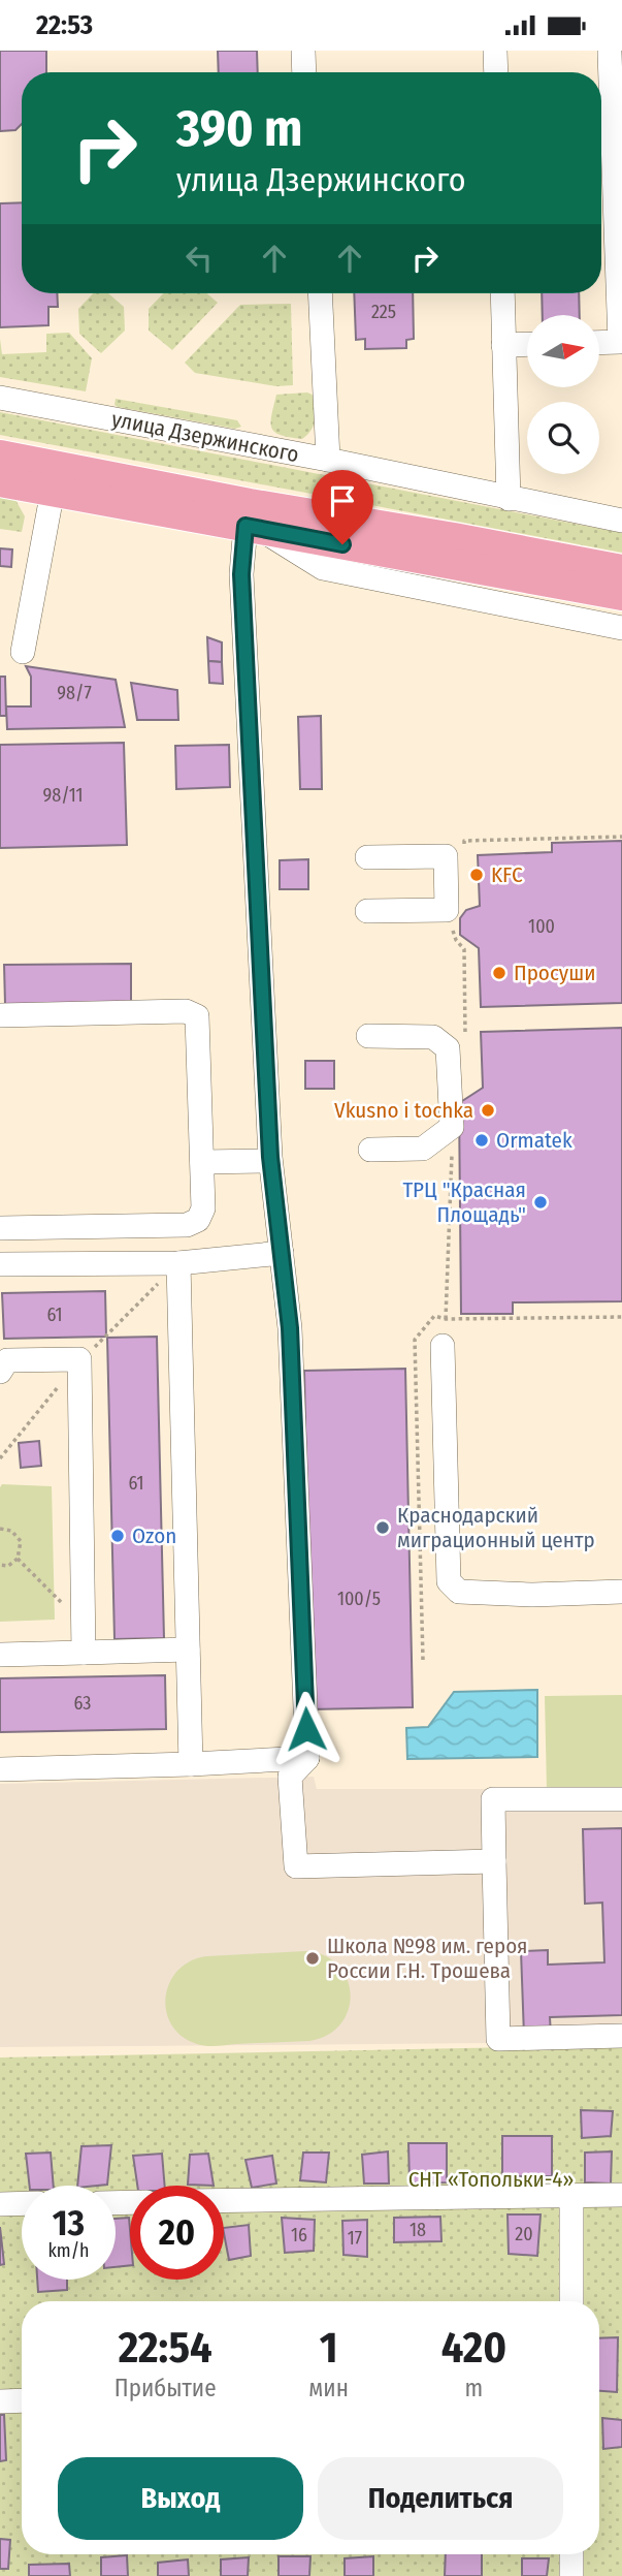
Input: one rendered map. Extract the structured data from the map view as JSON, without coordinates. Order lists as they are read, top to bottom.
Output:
{
  "streets": {
    "street": ["улица Дзержинского"]
  },
  "parks": ["СНТ «Топольки-4»"],
  "places": [
    "KFC",
    "Просуши",
    "Vkusno i tochka",
    "Ormatek",
    "ТРЦ \"Красная Площадь\"",
    "Краснодарский миграционный центр",
    "Ozon",
    "Школа №98 им. героя России Г.Н. Трошева"
  ],
  "house_numbers": [
    "225",
    "98/7",
    "98/11",
    "100",
    "61",
    "61",
    "100/5",
    "63",
    "18",
    "20",
    "16",
    "17"
  ],
  "north": "right",
  "page": {
    "status": "22:53",
    "turn": ["390 m", "улица Дзержинского"],
    "speed": "13 km/h",
    "limit": "20",
    "eta": [
      "22:54",
      "Прибытие",
      "1",
      "мин",
      "420",
      "m"
    ],
    "buttons": ["Выход", "Поделиться"]
  }
}
